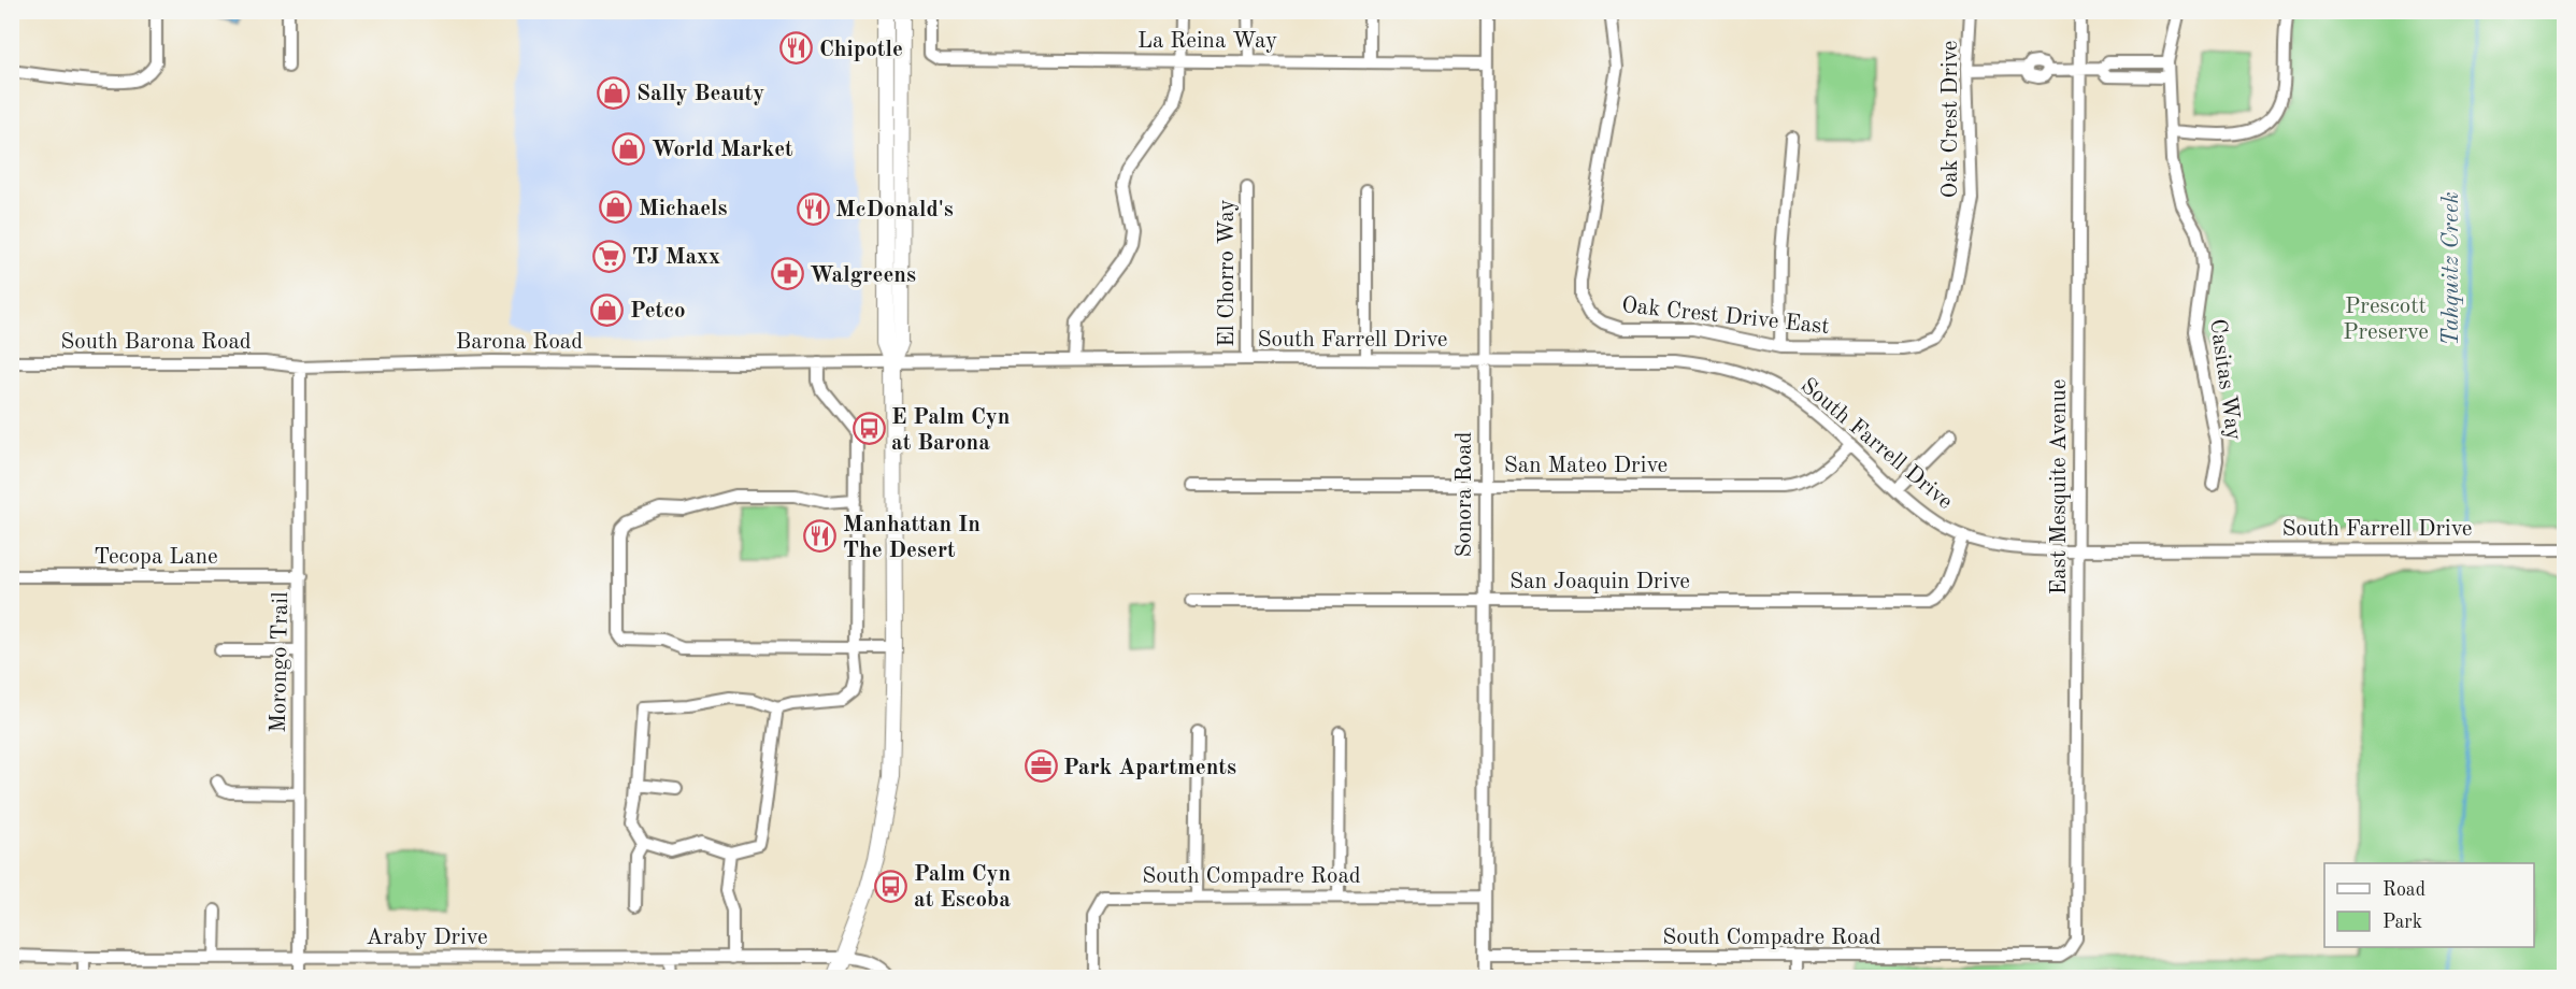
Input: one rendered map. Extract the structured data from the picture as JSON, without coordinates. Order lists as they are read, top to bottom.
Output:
{
  "streets": {
    "street": [
      "La Reina Way",
      "Oak Crest Drive",
      "El Chorro Way",
      "Oak Crest Drive East",
      "South Farrell Drive",
      "South Barona Road",
      "Barona Road",
      "Casitas Way",
      "San Mateo Drive",
      "East Mesquite Avenue",
      "Sonora Road",
      "Tecopa Lane",
      "San Joaquin Drive",
      "Morongo Trail",
      "South Compadre Road",
      "Araby Drive"
    ]
  },
  "crossings": [
    ["La Reina Way", "Sonora Road"],
    ["Oak Crest Drive", "Oak Crest Drive East"],
    ["El Chorro Way", "South Farrell Drive"],
    ["South Farrell Drive", "Barona Road"],
    ["South Farrell Drive", "San Mateo Drive"],
    ["South Farrell Drive", "East Mesquite Avenue"],
    ["South Farrell Drive", "Sonora Road"],
    ["South Farrell Drive", "San Joaquin Drive"],
    ["South Barona Road", "Barona Road"],
    ["South Barona Road", "Morongo Trail"],
    ["Barona Road", "Morongo Trail"],
    ["San Mateo Drive", "Sonora Road"],
    ["East Mesquite Avenue", "South Compadre Road"],
    ["Sonora Road", "San Joaquin Drive"],
    ["Sonora Road", "South Compadre Road"],
    ["Tecopa Lane", "Morongo Trail"],
    ["Morongo Trail", "Araby Drive"]
  ],
  "water": ["Tahquitz Creek"],
  "parks": ["Prescott Preserve"],
  "places": {
    "restaurant": ["Chipotle", "McDonald's", "Manhattan In The Desert"],
    "shop": [
      "Sally Beauty",
      "World Market",
      "Michaels",
      "Petco"
    ],
    "supermarket": ["TJ Maxx"],
    "pharmacy": ["Walgreens"],
    "bus stop": ["E Palm Cyn at Barona", "Palm Cyn at Escoba"],
    "office": ["Park Apartments"]
  },
  "legend": ["Road", "Park"]
}
